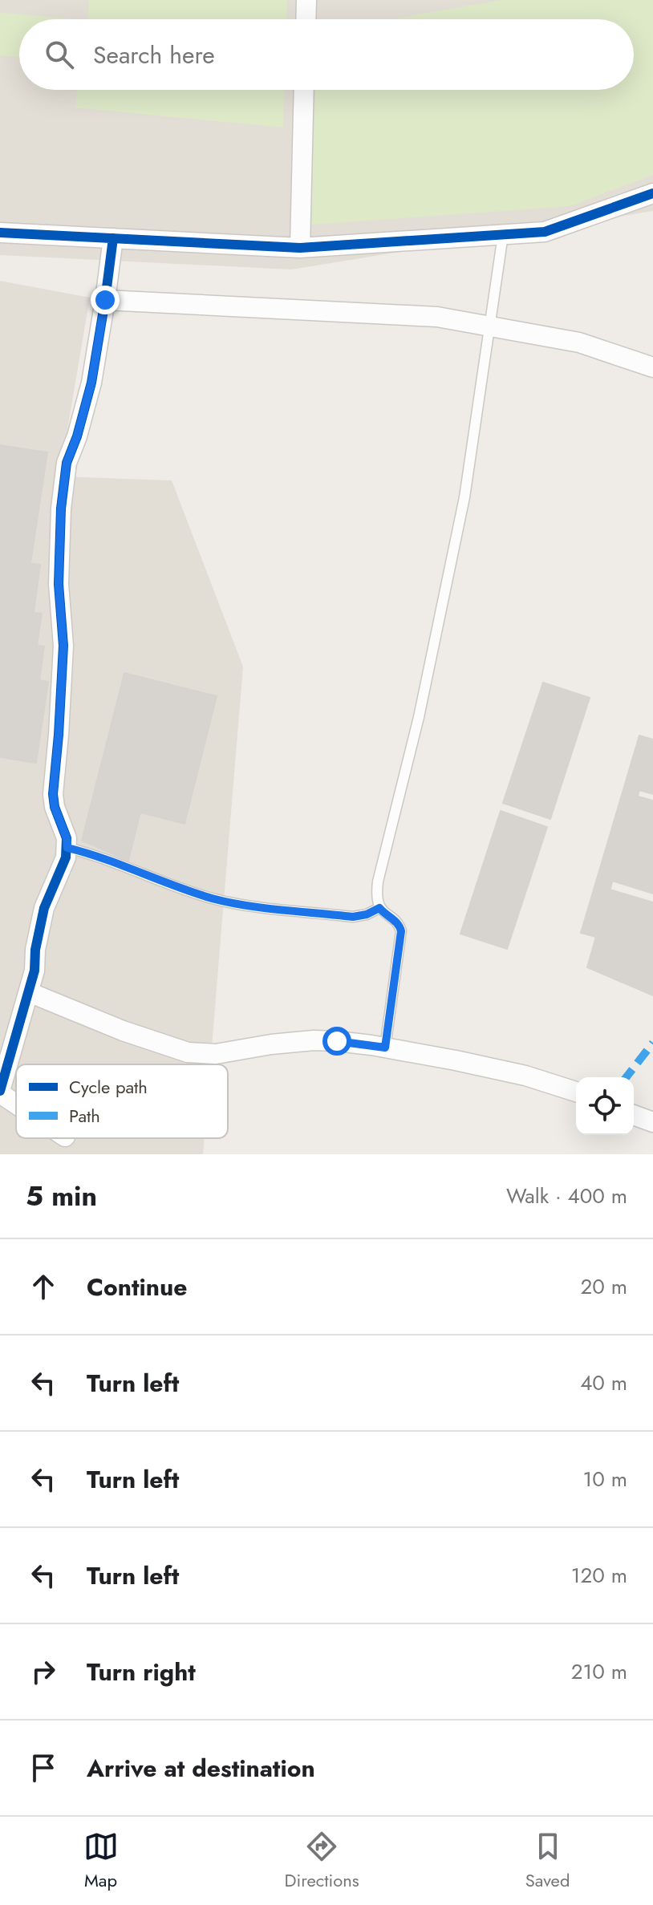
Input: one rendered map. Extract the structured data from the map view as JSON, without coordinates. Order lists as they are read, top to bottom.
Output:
{
  "legend": ["Cycle path", "Path"],
  "page": {
    "search": "Search here",
    "heading": ["5 min", "Walk · 400 m"],
    "list": [
      ["Continue", "20 m"],
      ["Turn left", "40 m"],
      ["Turn left", "10 m"],
      ["Turn left", "120 m"],
      ["Turn right", "210 m"],
      "Arrive at destination"
    ],
    "nav": ["Map", "Directions", "Saved"]
  }
}
